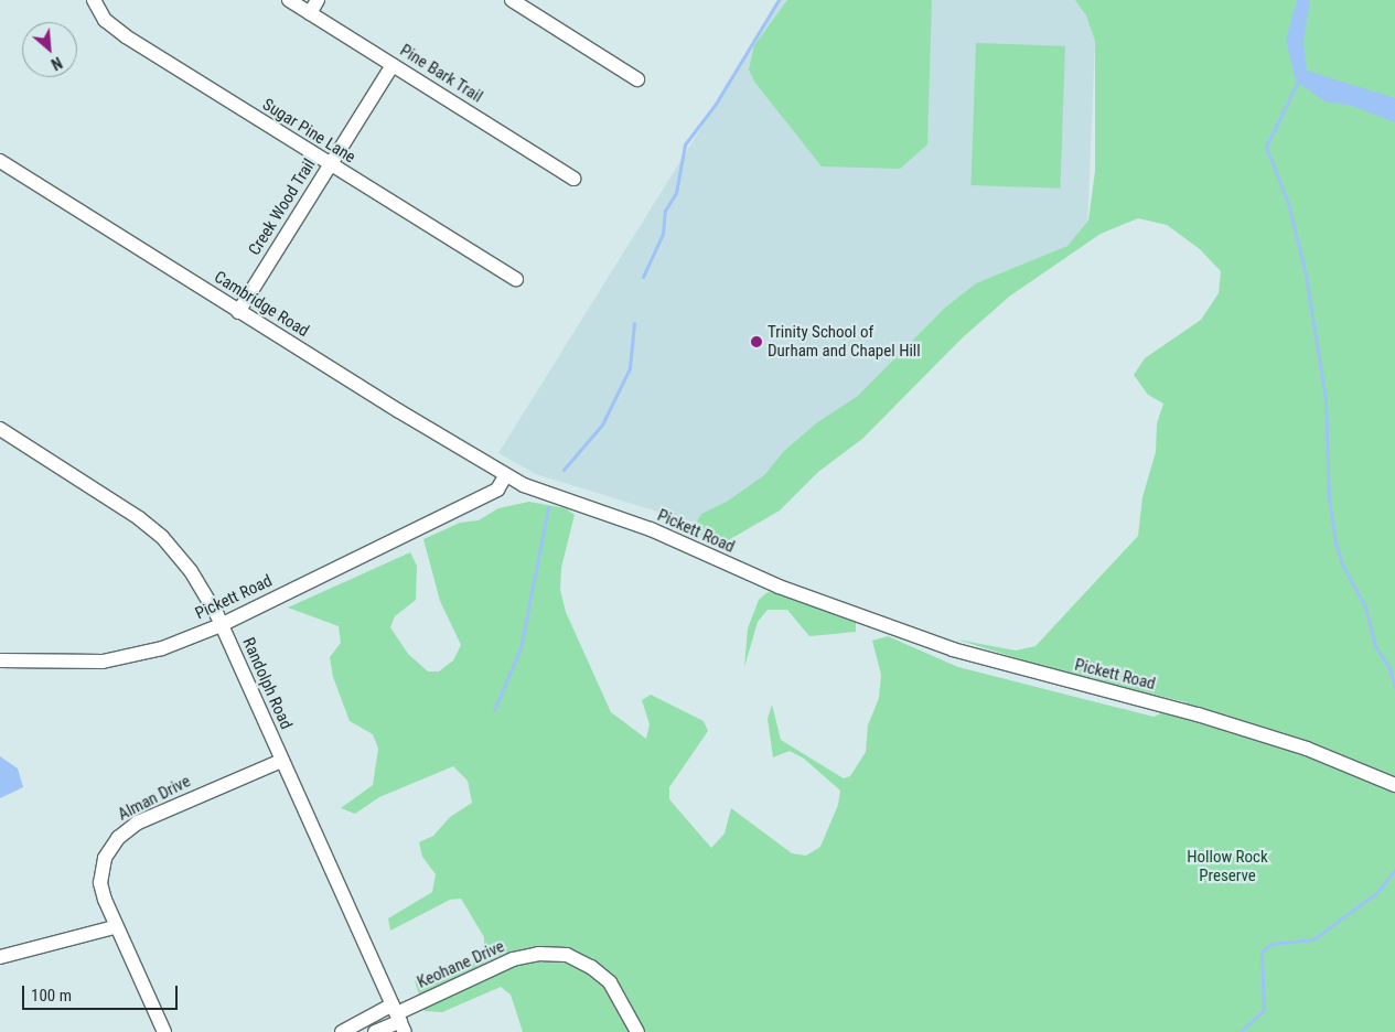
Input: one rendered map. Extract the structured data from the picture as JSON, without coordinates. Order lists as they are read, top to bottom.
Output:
{
  "streets": {
    "street": [
      "Pine Bark Trail",
      "Sugar Pine Lane",
      "Creek Wood Trail",
      "Cambridge Road",
      "Pickett Road",
      "Randolph Road",
      "Alman Drive",
      "Keohane Drive"
    ]
  },
  "crossings": [
    ["Pine Bark Trail", "Creek Wood Trail"],
    ["Sugar Pine Lane", "Creek Wood Trail"],
    ["Creek Wood Trail", "Cambridge Road"],
    ["Cambridge Road", "Pickett Road"],
    ["Pickett Road", "Randolph Road"],
    ["Randolph Road", "Alman Drive"],
    ["Randolph Road", "Keohane Drive"]
  ],
  "parks": ["Hollow Rock Preserve"],
  "places": ["Trinity School of Durham and Chapel Hill"],
  "scale_bar": "100 m",
  "north": "bottom right"
}
